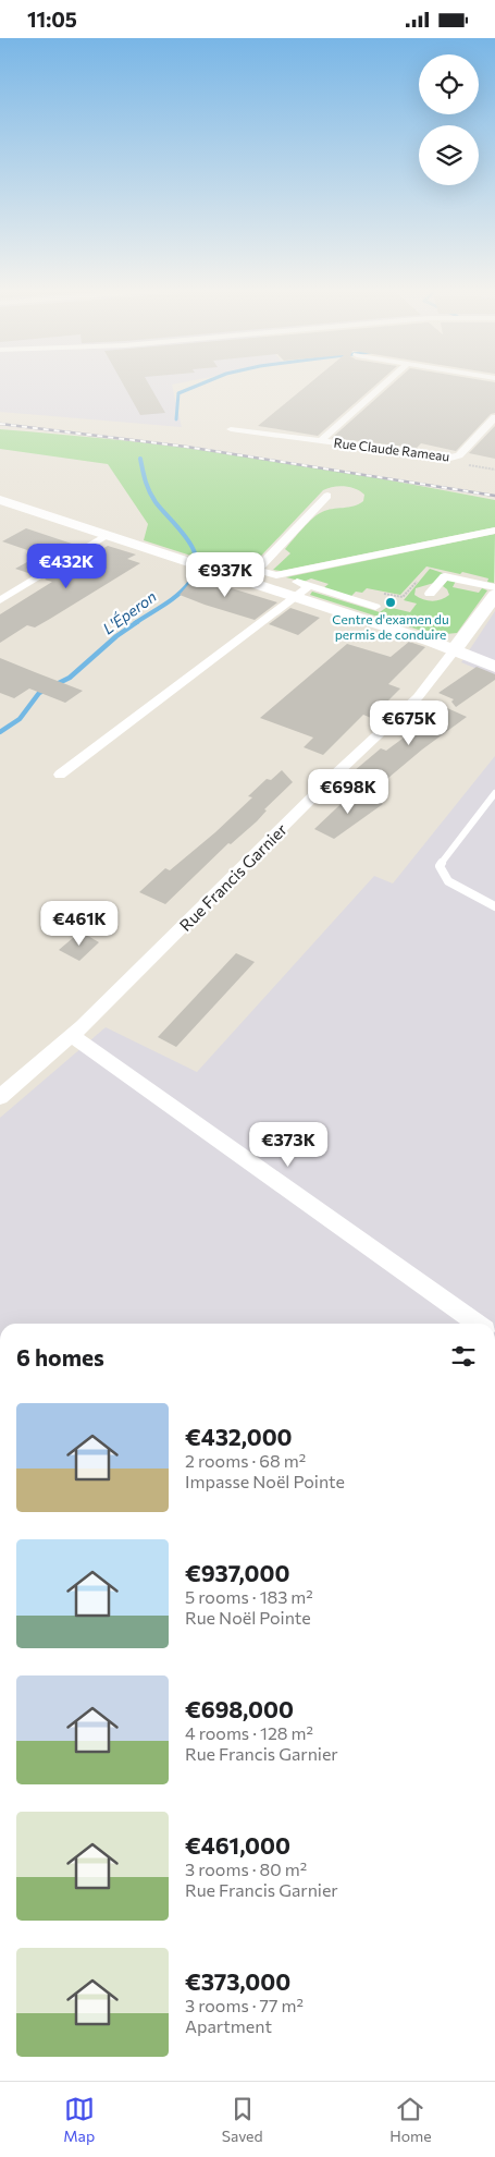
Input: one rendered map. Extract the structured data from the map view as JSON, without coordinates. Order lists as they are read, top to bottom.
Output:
{
  "streets": {
    "street": ["Rue Claude Rameau", "Rue Francis Garnier"]
  },
  "water": ["L'Éperon"],
  "places": ["Centre d'examen du permis de conduire"],
  "page": {
    "status": "11:05",
    "price": [
      "€432K",
      "€937K",
      "€675K",
      "€698K",
      "€461K",
      "€373K"
    ],
    "heading": "6 homes",
    "list": [
      {
        "name": "€432,000",
        "note": "2 rooms · 68 m² · Impasse Noël Pointe"
      },
      {
        "name": "€937,000",
        "note": "5 rooms · 183 m² · Rue Noël Pointe"
      },
      {
        "name": "€698,000",
        "note": "4 rooms · 128 m² · Rue Francis Garnier"
      },
      {
        "name": "€461,000",
        "note": "3 rooms · 80 m² · Rue Francis Garnier"
      },
      {
        "name": "€373,000",
        "note": "3 rooms · 77 m² · Apartment"
      }
    ],
    "tabs": ["Map", "Saved", "Home"]
  }
}
